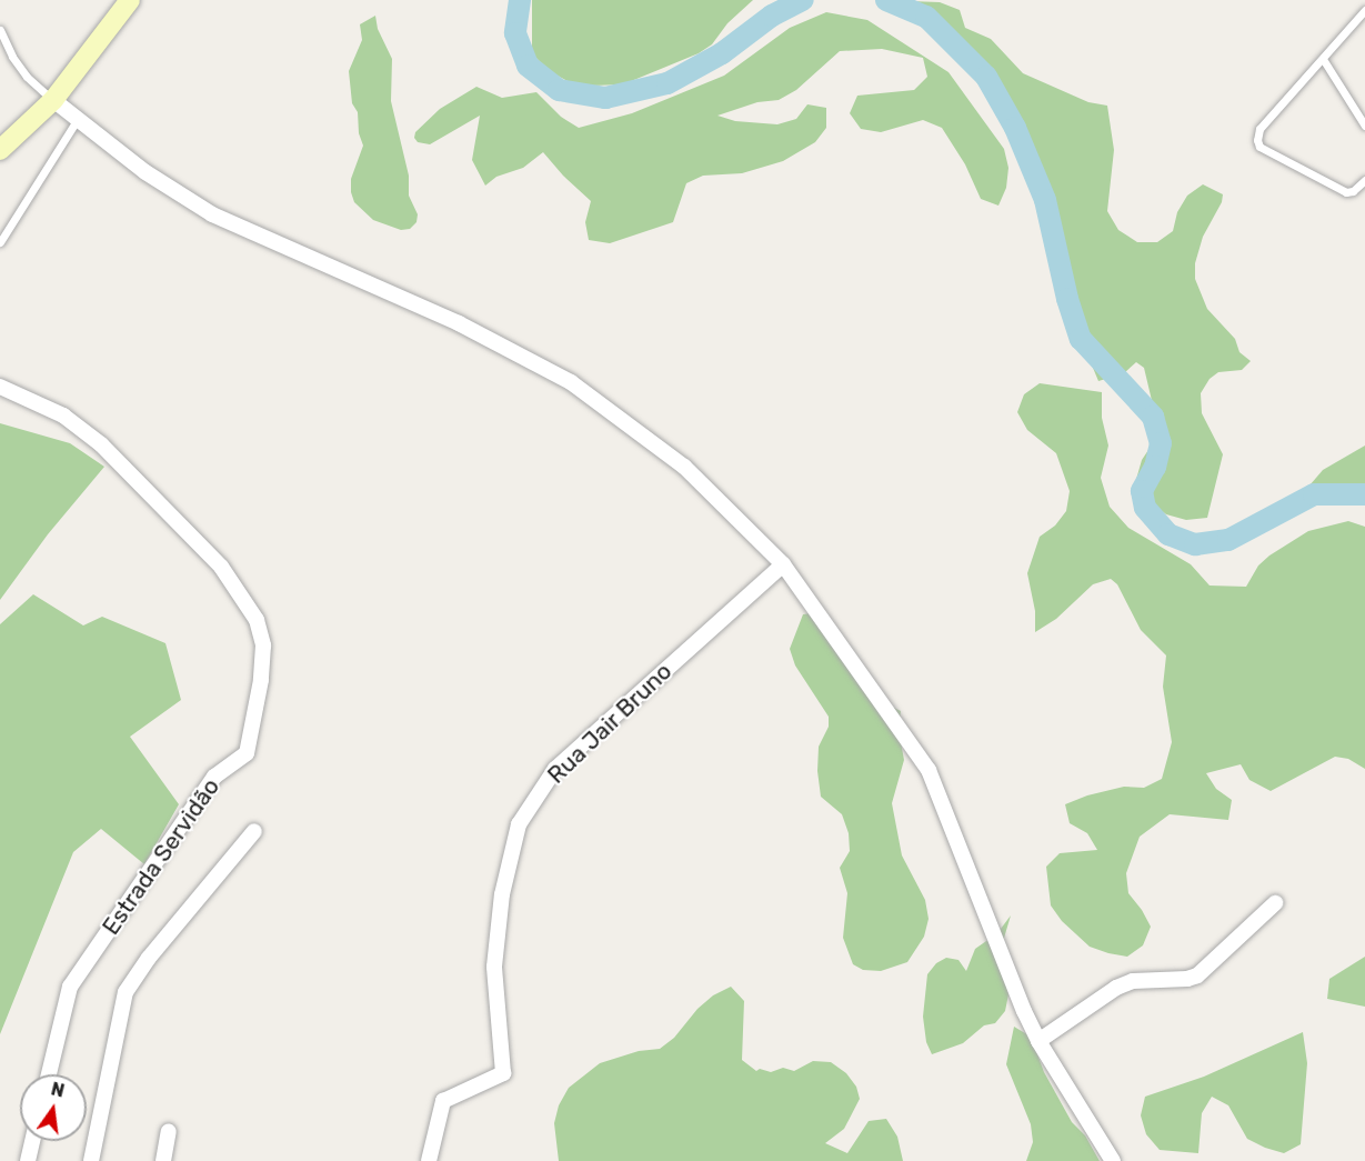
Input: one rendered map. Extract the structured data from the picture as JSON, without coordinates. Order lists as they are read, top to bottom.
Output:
{
  "streets": {
    "street": ["Rua Jair Bruno", "Estrada Servidão"]
  },
  "north": "top"
}
